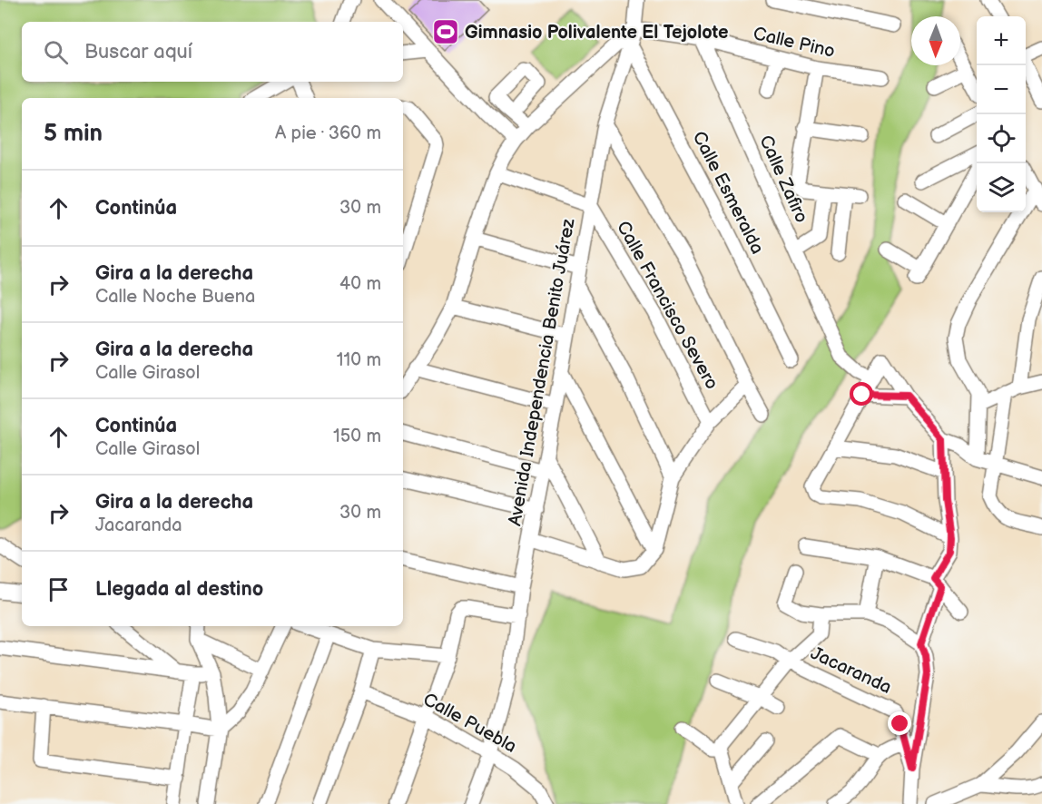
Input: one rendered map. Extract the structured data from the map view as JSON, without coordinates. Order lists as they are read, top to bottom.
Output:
{
  "streets": {
    "street": [
      "Calle Pino",
      "Calle Zafiro",
      "Calle Esmeralda",
      "Calle Francisco Severo",
      "Avenida Independencia Benito Juárez",
      "Jacaranda",
      "Calle Puebla"
    ]
  },
  "crossings": [
    ["Calle Pino", "Calle Zafiro"],
    ["Calle Pino", "Avenida Independencia Benito Juárez"],
    ["Calle Esmeralda", "Avenida Independencia Benito Juárez"],
    ["Calle Francisco Severo", "Avenida Independencia Benito Juárez"],
    ["Avenida Independencia Benito Juárez", "Calle Puebla"]
  ],
  "places": {
    "sports": ["Gimnasio Polivalente El Tejolote"]
  },
  "north": "bottom",
  "page": {
    "map_buttons": ["+", "−"],
    "search": "Buscar aquí",
    "heading": ["5 min", "A pie · 360 m"],
    "list": [
      ["Continúa", "30 m"],
      ["Gira a la derecha", "Calle Noche Buena", "40 m"],
      ["Gira a la derecha", "Calle Girasol", "110 m"],
      ["Continúa", "Calle Girasol", "150 m"],
      ["Gira a la derecha", "Jacaranda", "30 m"],
      "Llegada al destino"
    ]
  }
}
